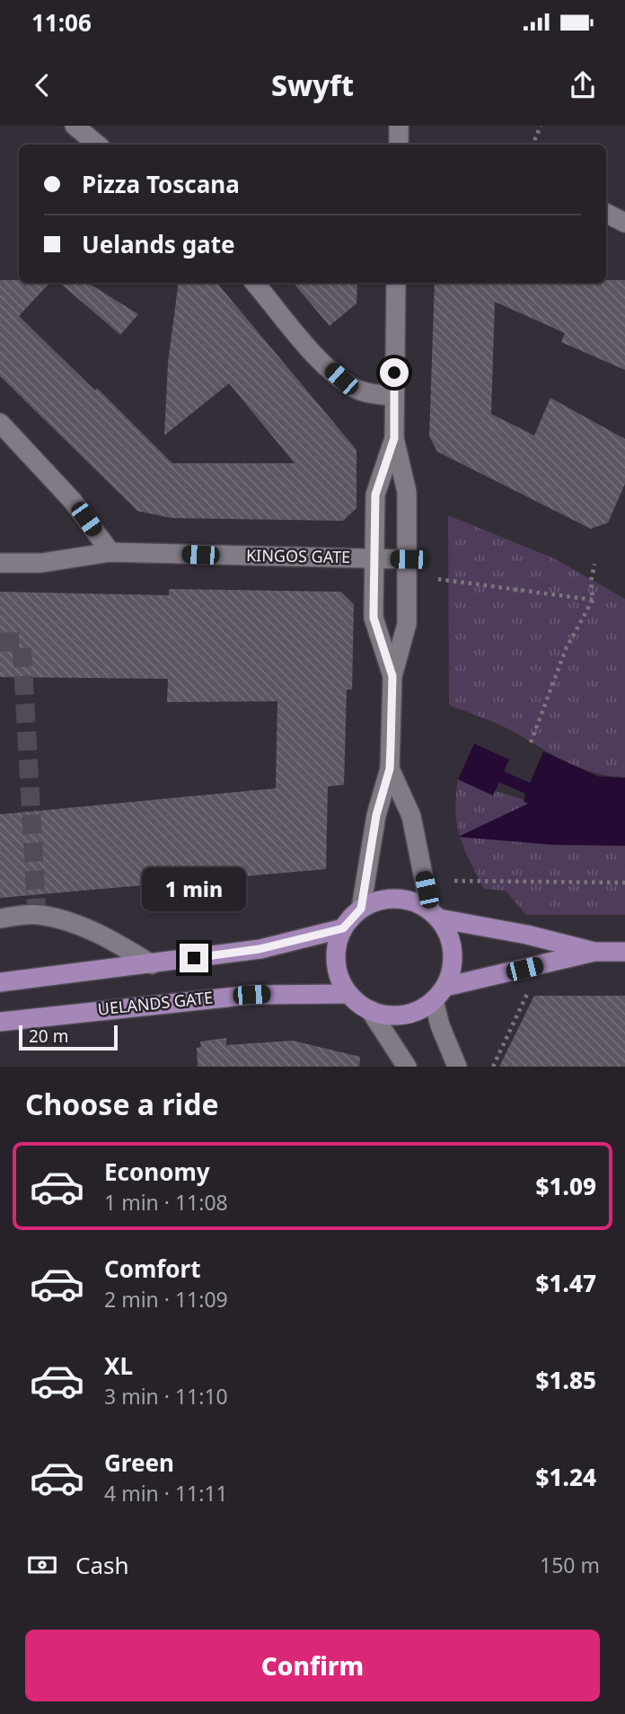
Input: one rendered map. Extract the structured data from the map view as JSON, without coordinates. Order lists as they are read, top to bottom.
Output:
{
  "streets": {
    "main road": ["UELANDS GATE"],
    "street": ["KINGOS GATE"]
  },
  "scale_bar": "20 m",
  "page": {
    "status": "11:06",
    "header": "Swyft",
    "banner": ["Pizza Toscana", "Uelands gate"],
    "bubble": "1 min",
    "scale": "20 m",
    "heading": "Choose a ride",
    "list": [
      {
        "name": "Economy",
        "note": "1 min · 11:08",
        "value": "$1.09"
      },
      {
        "name": "Comfort",
        "note": "2 min · 11:09",
        "value": "$1.47"
      },
      {
        "name": "XL",
        "note": "3 min · 11:10",
        "value": "$1.85"
      },
      {
        "name": "Green",
        "note": "4 min · 11:11",
        "value": "$1.24"
      }
    ],
    "pay": ["Cash", "150 m"],
    "buttons": "Confirm"
  }
}
